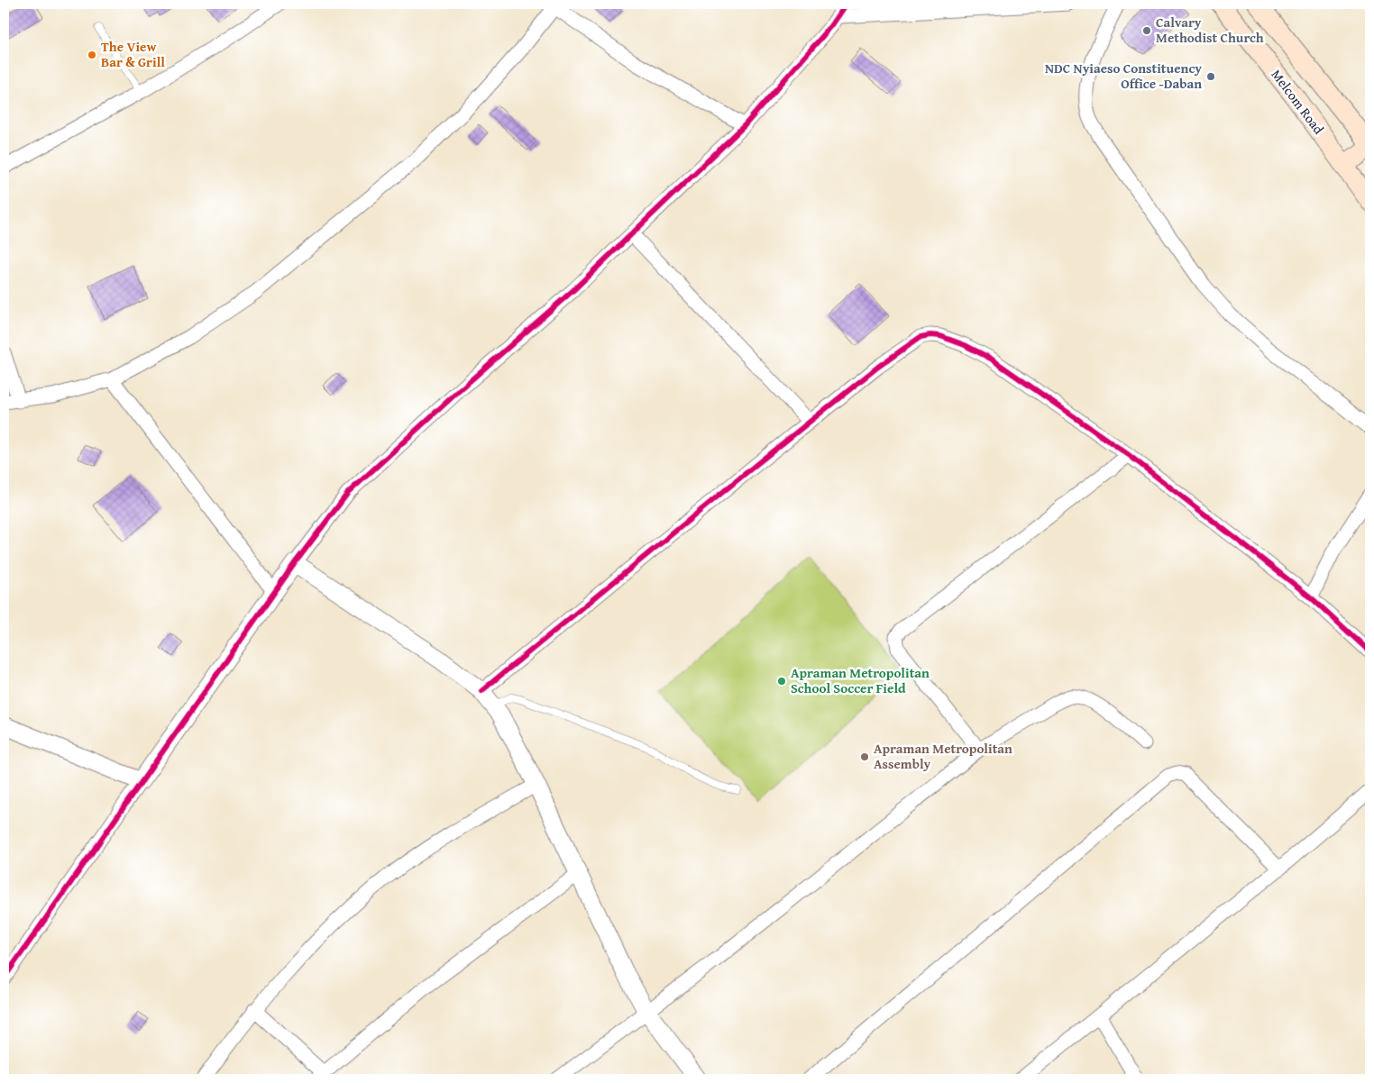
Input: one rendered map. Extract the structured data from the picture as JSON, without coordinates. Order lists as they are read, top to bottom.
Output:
{
  "streets": {
    "main road": ["Melcom Road"]
  },
  "places": [
    "Calvary Methodist Church",
    "The View Bar & Grill",
    "NDC Nyiaeso Constituency Office -Daban",
    "Apraman Metropolitan School Soccer Field",
    "Apraman Metropolitan Assembly"
  ]
}
